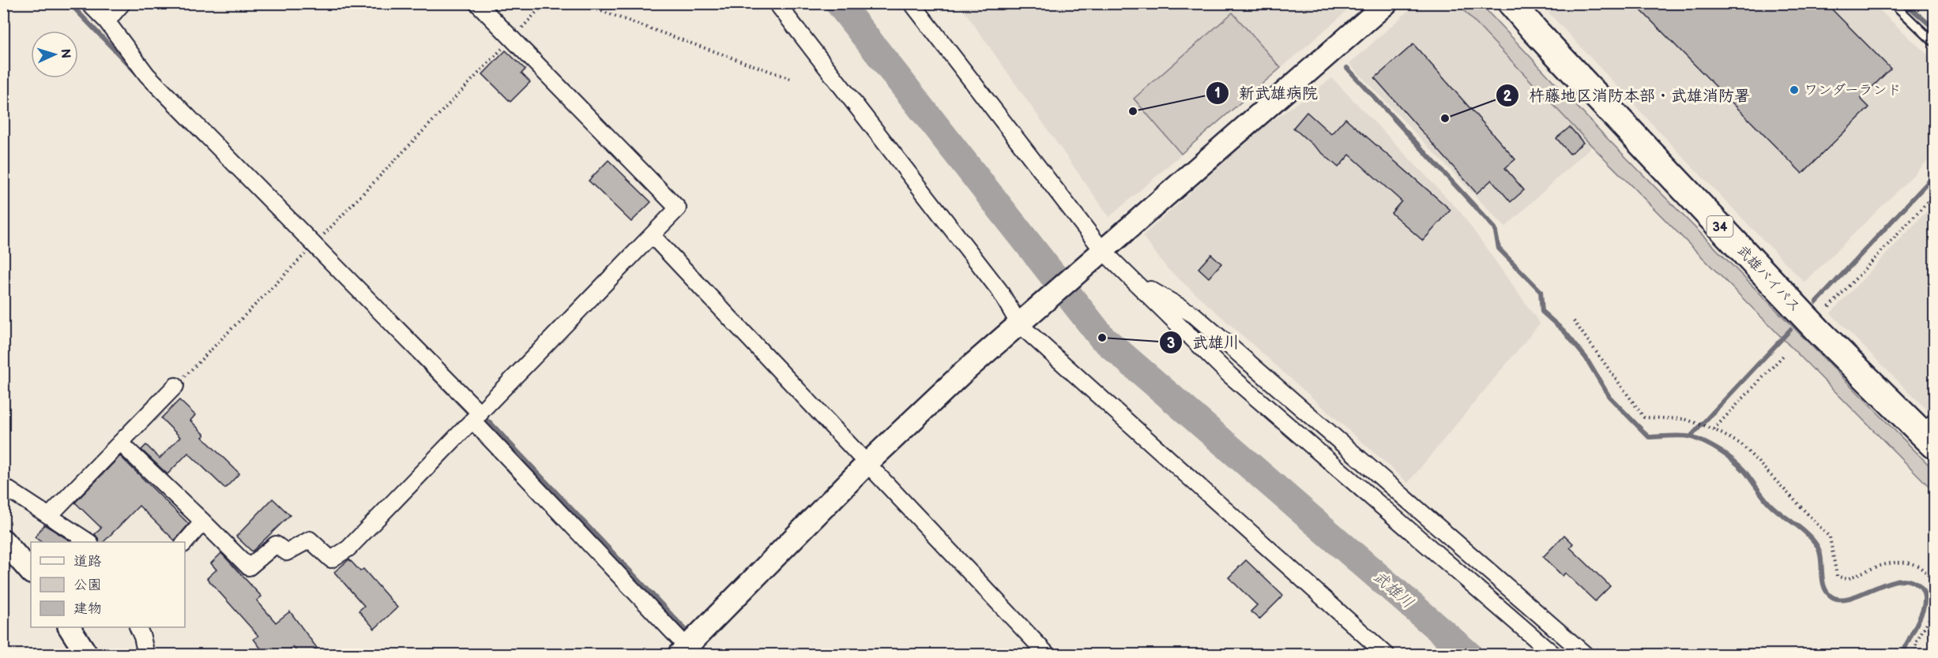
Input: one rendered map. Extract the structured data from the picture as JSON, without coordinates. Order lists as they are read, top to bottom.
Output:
{
  "streets": {
    "highway": ["34", "武雄バイパス"]
  },
  "water": ["武雄川"],
  "places": [
    "ワンダーランド",
    "新武雄病院",
    "杵藤地区消防本部・武雄消防署",
    "武雄川"
  ],
  "legend": ["道路", "公園", "建物"],
  "north": "right"
}
